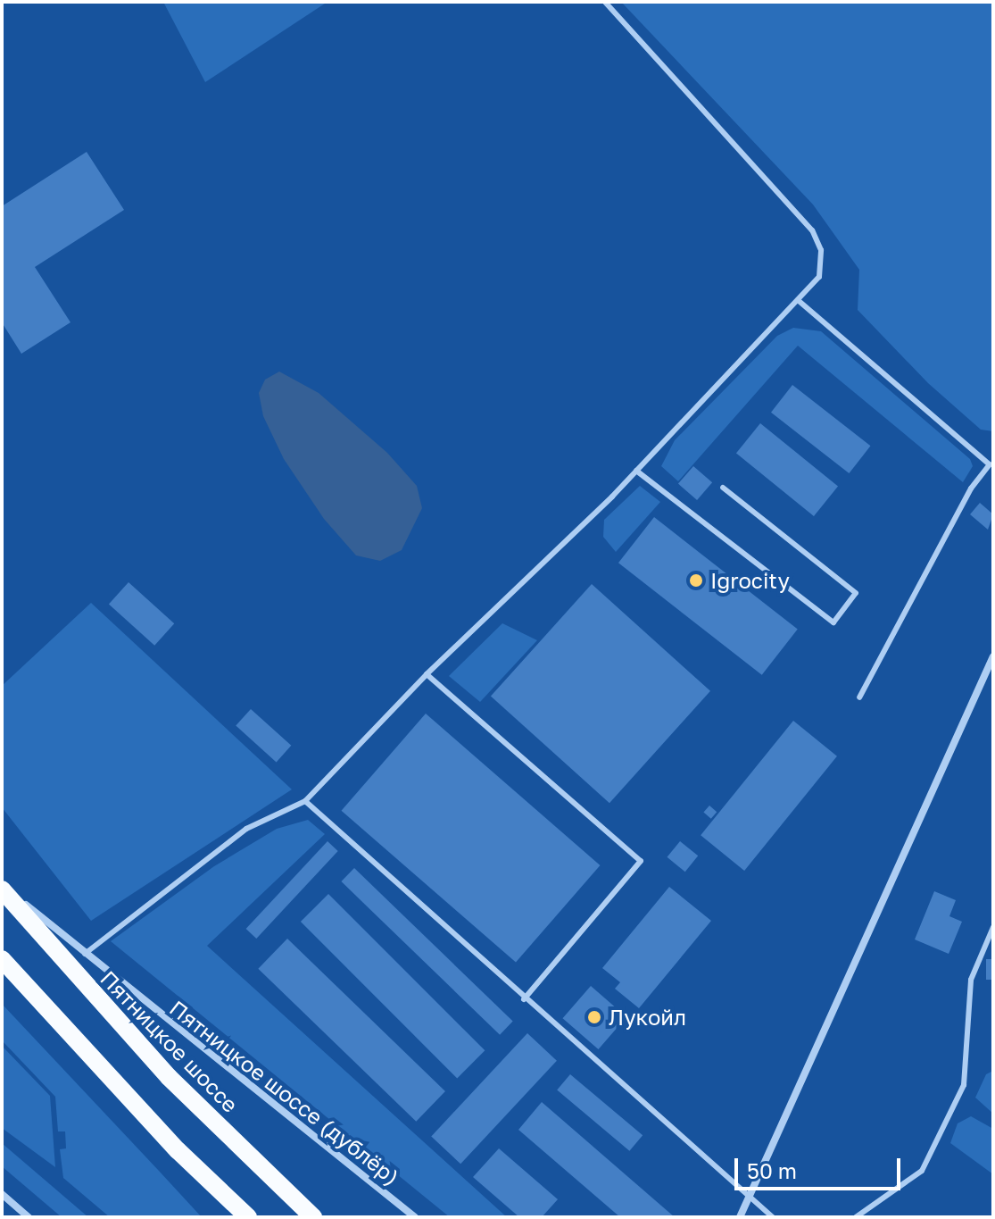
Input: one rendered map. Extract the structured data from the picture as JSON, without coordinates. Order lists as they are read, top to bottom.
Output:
{
  "streets": {
    "main road": ["Пятницкое шоссе"],
    "street": ["Пятницкое шоссе (дублёр)"]
  },
  "crossings": [
    ["Пятницкое шоссе", "Пятницкое шоссе (дублёр)"]
  ],
  "places": ["Igrocity", "Лукойл"],
  "scale_bar": "50 m"
}
